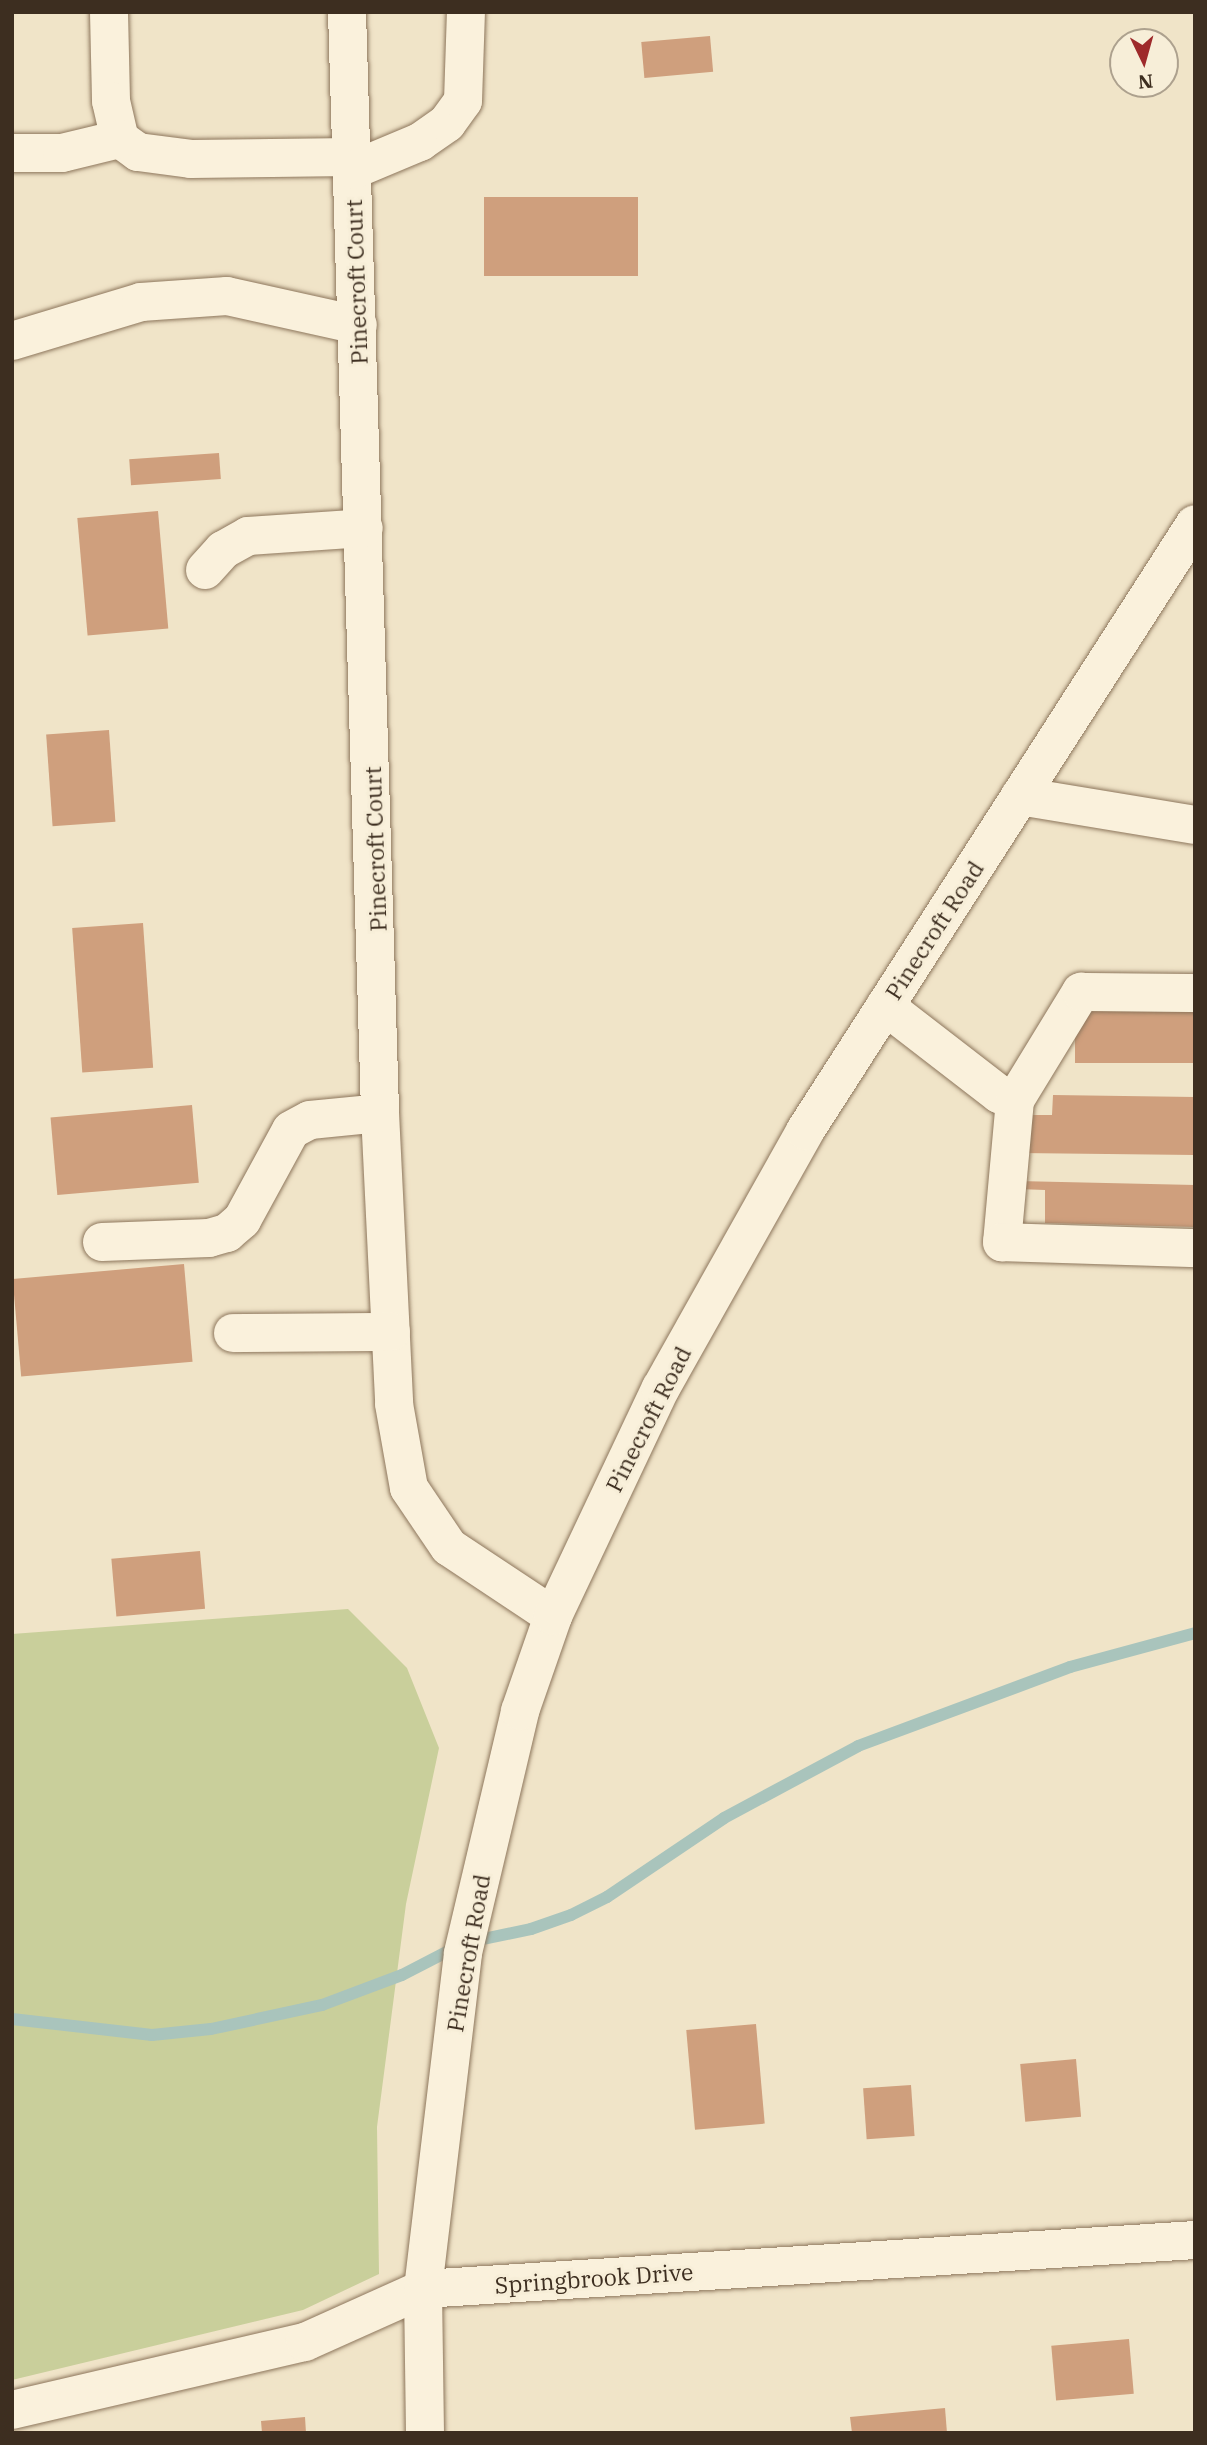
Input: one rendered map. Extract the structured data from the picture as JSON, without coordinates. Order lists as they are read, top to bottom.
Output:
{
  "streets": {
    "street": ["Pinecroft Court", "Pinecroft Road", "Springbrook Drive"]
  },
  "crossings": [
    ["Pinecroft Court", "Pinecroft Road"],
    ["Pinecroft Road", "Springbrook Drive"]
  ],
  "north": "bottom"
}
